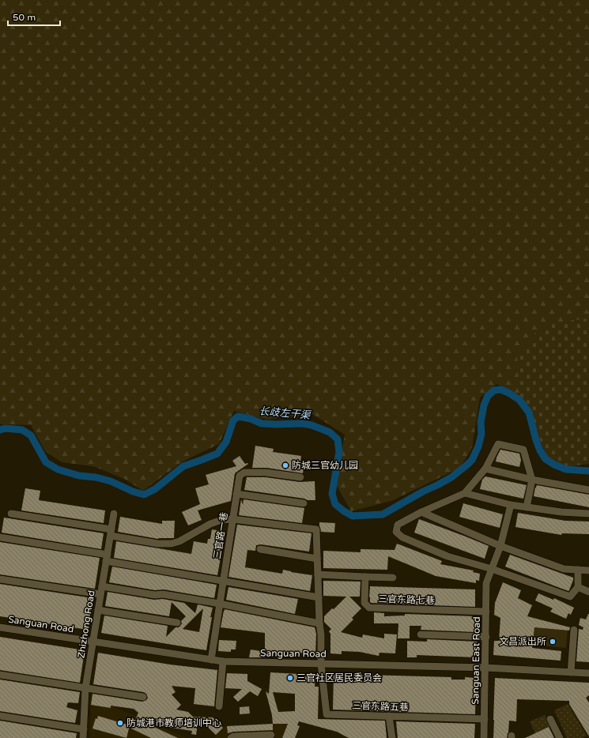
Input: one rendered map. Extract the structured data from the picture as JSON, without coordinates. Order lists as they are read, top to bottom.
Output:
{
  "streets": {
    "street": [
      "三官路一巷",
      "三官东路七巷",
      "Sanguan Road",
      "Zhizhong Road",
      "Sanguan East Road",
      "三官东路五巷"
    ]
  },
  "crossings": [
    ["三官路一巷", "Sanguan Road"],
    ["三官东路七巷", "Sanguan East Road"],
    ["Sanguan Road", "Zhizhong Road"],
    ["Sanguan Road", "Sanguan East Road"],
    ["Sanguan Road", "三官东路五巷"],
    ["Sanguan East Road", "三官东路五巷"]
  ],
  "water": ["长歧左干渠"],
  "places": [
    "防城三官幼儿园",
    "文昌派出所",
    "三官社区居民委员会",
    "防城港市教师培训中心"
  ],
  "scale_bar": "50 m"
}
